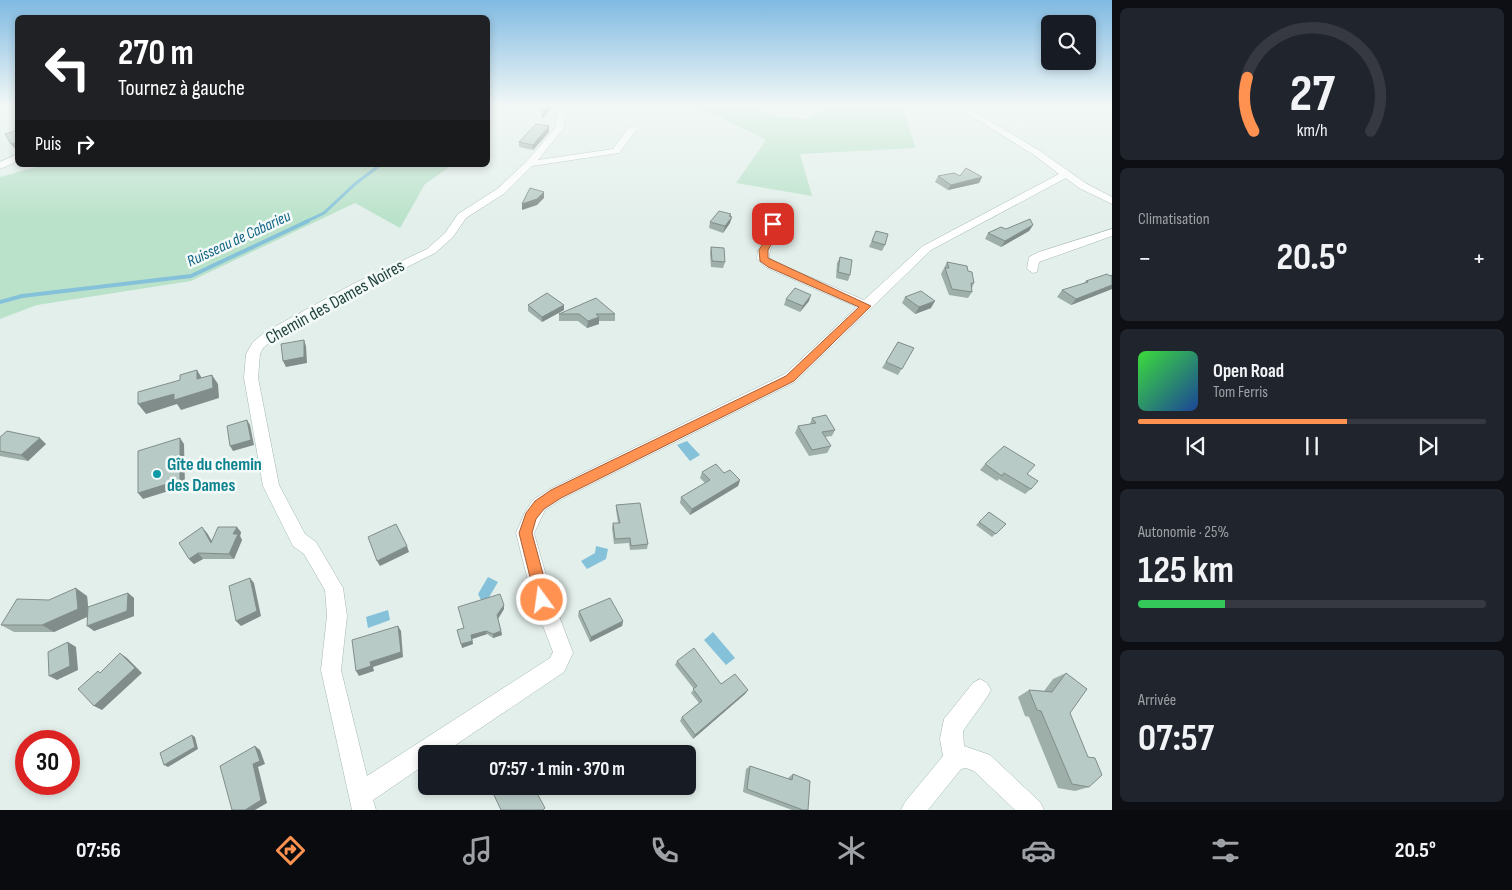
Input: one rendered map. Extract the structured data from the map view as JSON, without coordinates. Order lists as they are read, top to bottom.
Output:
{
  "streets": {
    "street": ["Chemin des Dames Noires"]
  },
  "water": ["Ruisseau de Cabarieu"],
  "places": ["Gîte du chemin des Dames"],
  "page": {
    "turn": ["270 m", "Tournez à gauche"],
    "then": "Puis",
    "tile": [
      "Climatisation",
      ["Autonomie · 25%", "125 km"],
      ["Arrivée", "07:57"]
    ],
    "heat": ["−", "20.5°", "+"],
    "song": ["Open Road", "Tom Ferris"],
    "limit": "30",
    "trip": "07:57 · 1 min · 370 m",
    "tabs": ["07:56", "20.5°"],
    "gauge": ["27", "km/h"]
  }
}
